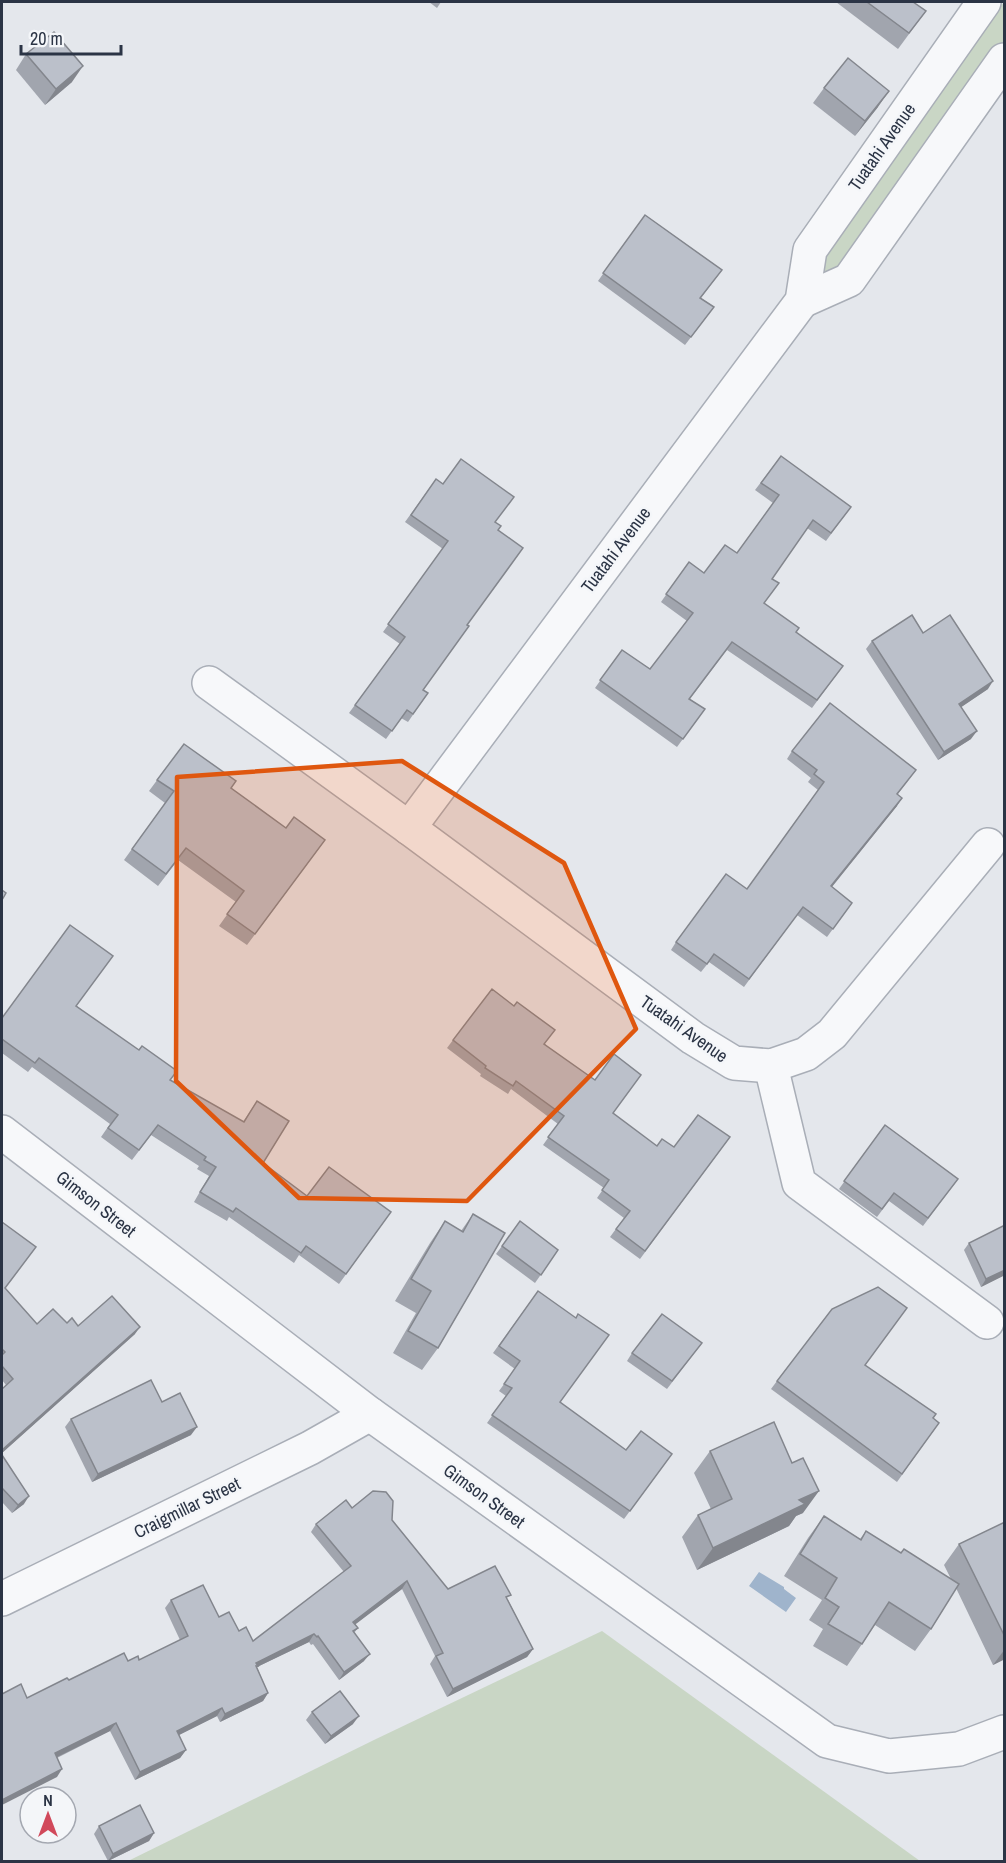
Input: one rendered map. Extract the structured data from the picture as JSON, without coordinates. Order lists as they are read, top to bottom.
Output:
{
  "streets": {
    "street": ["Tuatahi Avenue", "Gimson Street", "Craigmillar Street"]
  },
  "crossings": [
    ["Gimson Street", "Craigmillar Street"]
  ],
  "scale_bar": "20 m",
  "north": "top"
}
